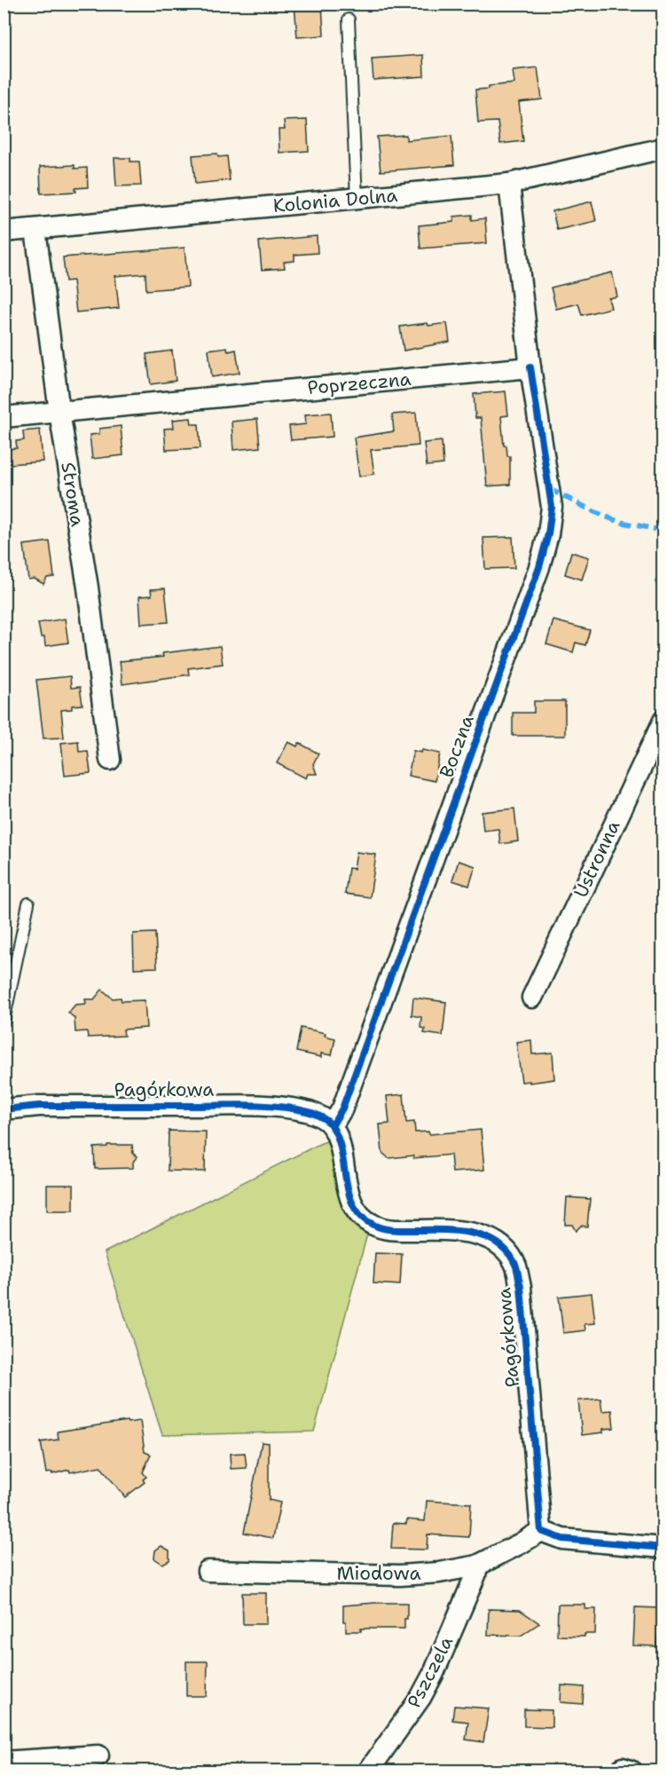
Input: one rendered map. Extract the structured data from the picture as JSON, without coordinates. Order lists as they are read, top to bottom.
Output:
{
  "streets": {
    "street": [
      "Kolonia Dolna",
      "Poprzeczna",
      "Stroma",
      "Boczna",
      "Ustronna",
      "Pagórkowa",
      "Miodowa",
      "Pszczela"
    ]
  },
  "crossings": [
    ["Kolonia Dolna", "Stroma"],
    ["Poprzeczna", "Stroma"],
    ["Poprzeczna", "Boczna"],
    ["Boczna", "Pagórkowa"],
    ["Pagórkowa", "Miodowa"],
    ["Miodowa", "Pszczela"]
  ]
}
